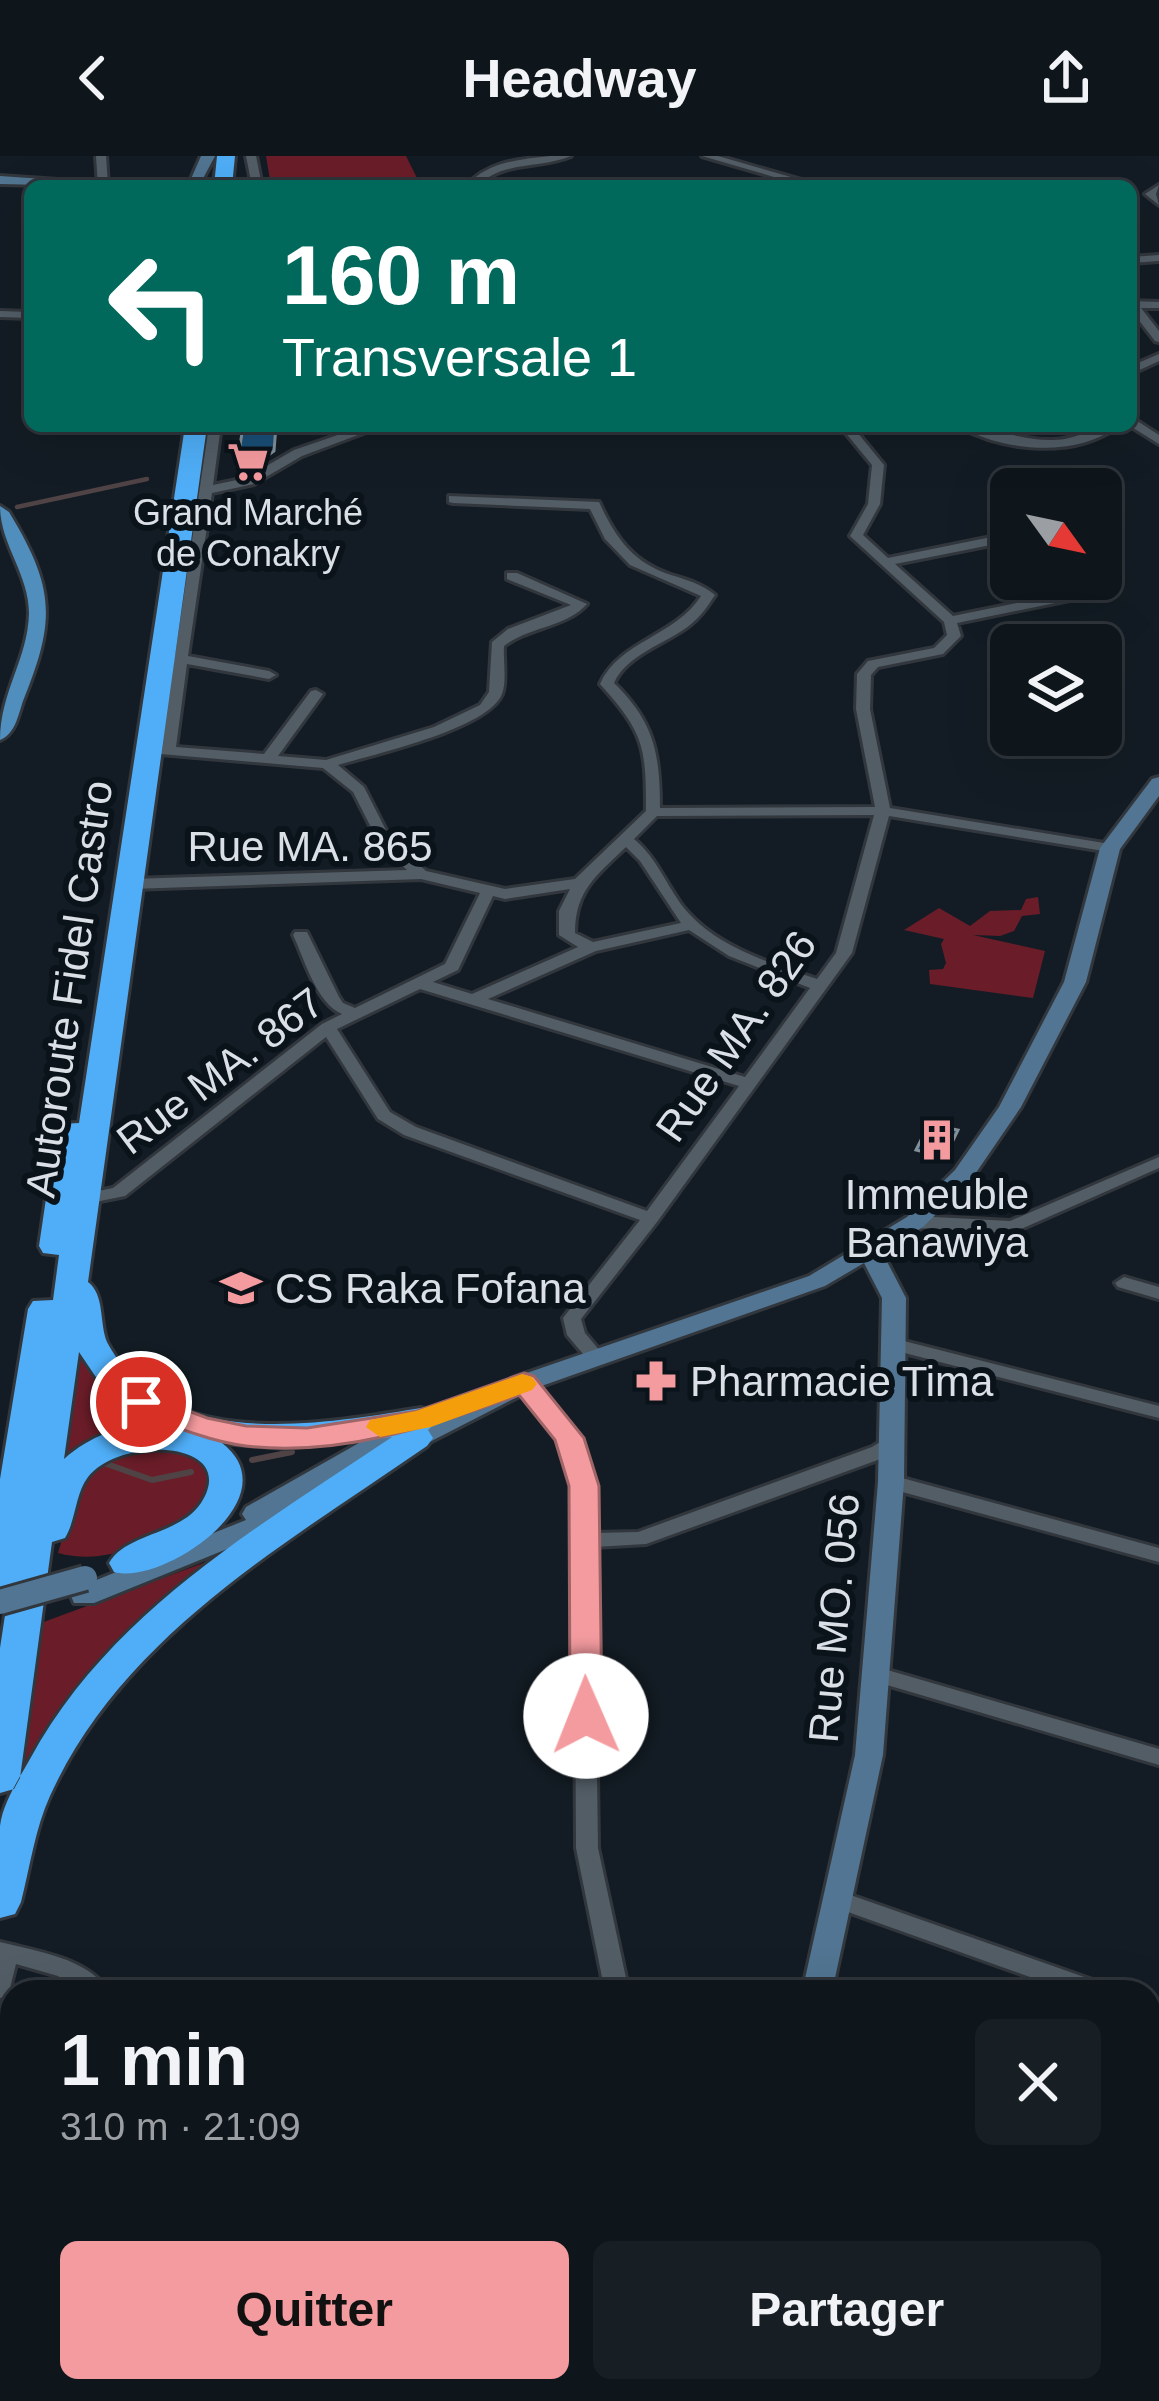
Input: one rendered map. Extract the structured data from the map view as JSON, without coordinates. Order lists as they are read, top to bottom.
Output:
{
  "streets": {
    "highway": ["Autoroute Fidel Castro"],
    "main road": ["Rue MO. 056"],
    "street": ["Rue MA. 865", "Rue MA. 826", "Rue MA. 867"]
  },
  "crossings": [
    ["Rue MA. 865", "Autoroute Fidel Castro"],
    ["Rue MA. 865", "Rue MA. 867"],
    ["Autoroute Fidel Castro", "Rue MA. 867"]
  ],
  "places": {
    "supermarket": ["Grand Marché de Conakry"],
    "building": ["Immeuble Banawiya"],
    "school or university": ["CS Raka Fofana"],
    "pharmacy": ["Pharmacie Tima"]
  },
  "north": "bottom right",
  "page": {
    "header": "Headway",
    "turn": ["160 m", "Transversale 1"],
    "heading": ["1 min", "310 m · 21:09"],
    "buttons": ["Quitter", "Partager"]
  }
}
